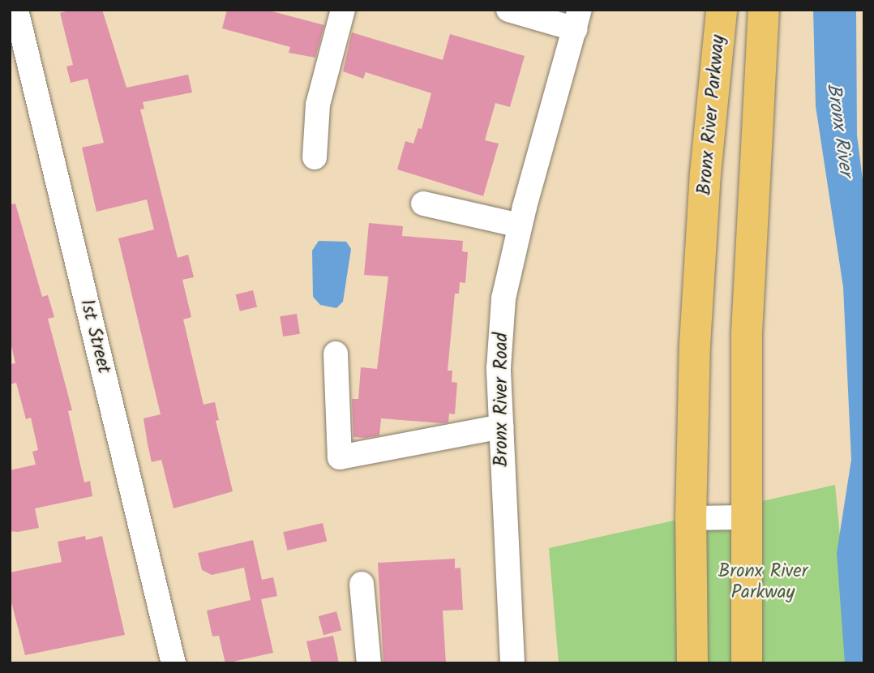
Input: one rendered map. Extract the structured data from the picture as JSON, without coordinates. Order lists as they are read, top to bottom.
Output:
{
  "streets": {
    "highway": ["Bronx River Parkway"],
    "street": ["1st Street", "Bronx River Road"]
  },
  "water": ["Bronx River"],
  "parks": ["Bronx River Parkway"]
}
